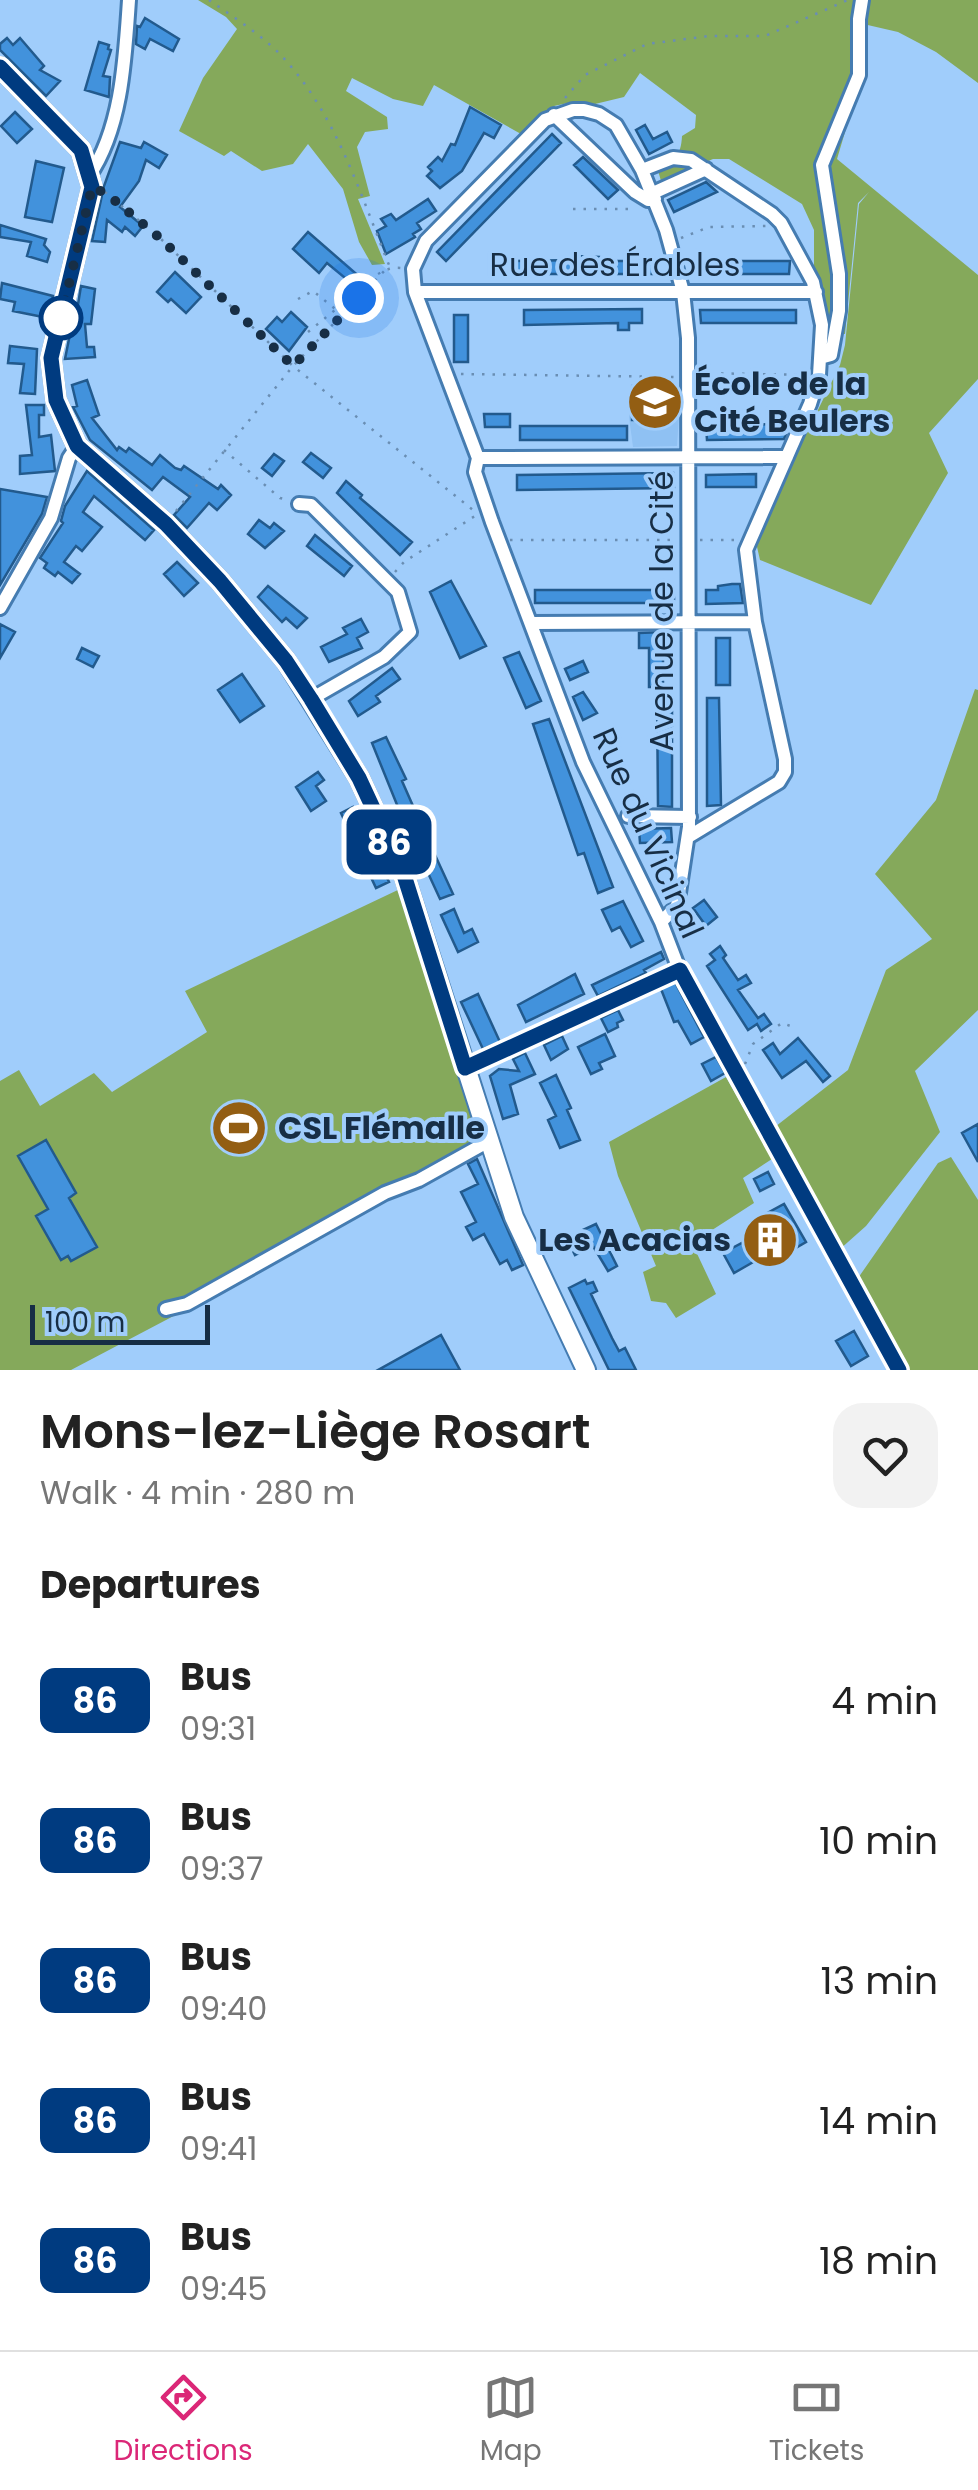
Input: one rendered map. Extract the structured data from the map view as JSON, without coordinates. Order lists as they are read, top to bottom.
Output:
{
  "streets": {
    "street": ["Rue des Érables", "Avenue de la Cité", "Rue du Vicinal"]
  },
  "crossings": [
    ["Rue des Érables", "Avenue de la Cité"],
    ["Rue des Érables", "Rue du Vicinal"],
    ["Avenue de la Cité", "Rue du Vicinal"]
  ],
  "places": {
    "school or university": ["École de la Cité Beulers"],
    "sports": ["CSL Flémalle"],
    "building": ["Les Acacias"]
  },
  "lines": ["bus line 86"],
  "scale_bar": "100 m",
  "page": {
    "on_map": "86",
    "scale": "100 m",
    "heading": [
      ["Mons-lez-Liège Rosart", "Walk · 4 min · 280 m"],
      "Departures"
    ],
    "list": [
      {
        "mark": "86",
        "name": "Bus",
        "note": "09:31",
        "value": "4 min"
      },
      {
        "mark": "86",
        "name": "Bus",
        "note": "09:37",
        "value": "10 min"
      },
      {
        "mark": "86",
        "name": "Bus",
        "note": "09:40",
        "value": "13 min"
      },
      {
        "mark": "86",
        "name": "Bus",
        "note": "09:41",
        "value": "14 min"
      },
      {
        "mark": "86",
        "name": "Bus",
        "note": "09:45",
        "value": "18 min"
      }
    ],
    "tabs": ["Directions", "Map", "Tickets"]
  }
}
